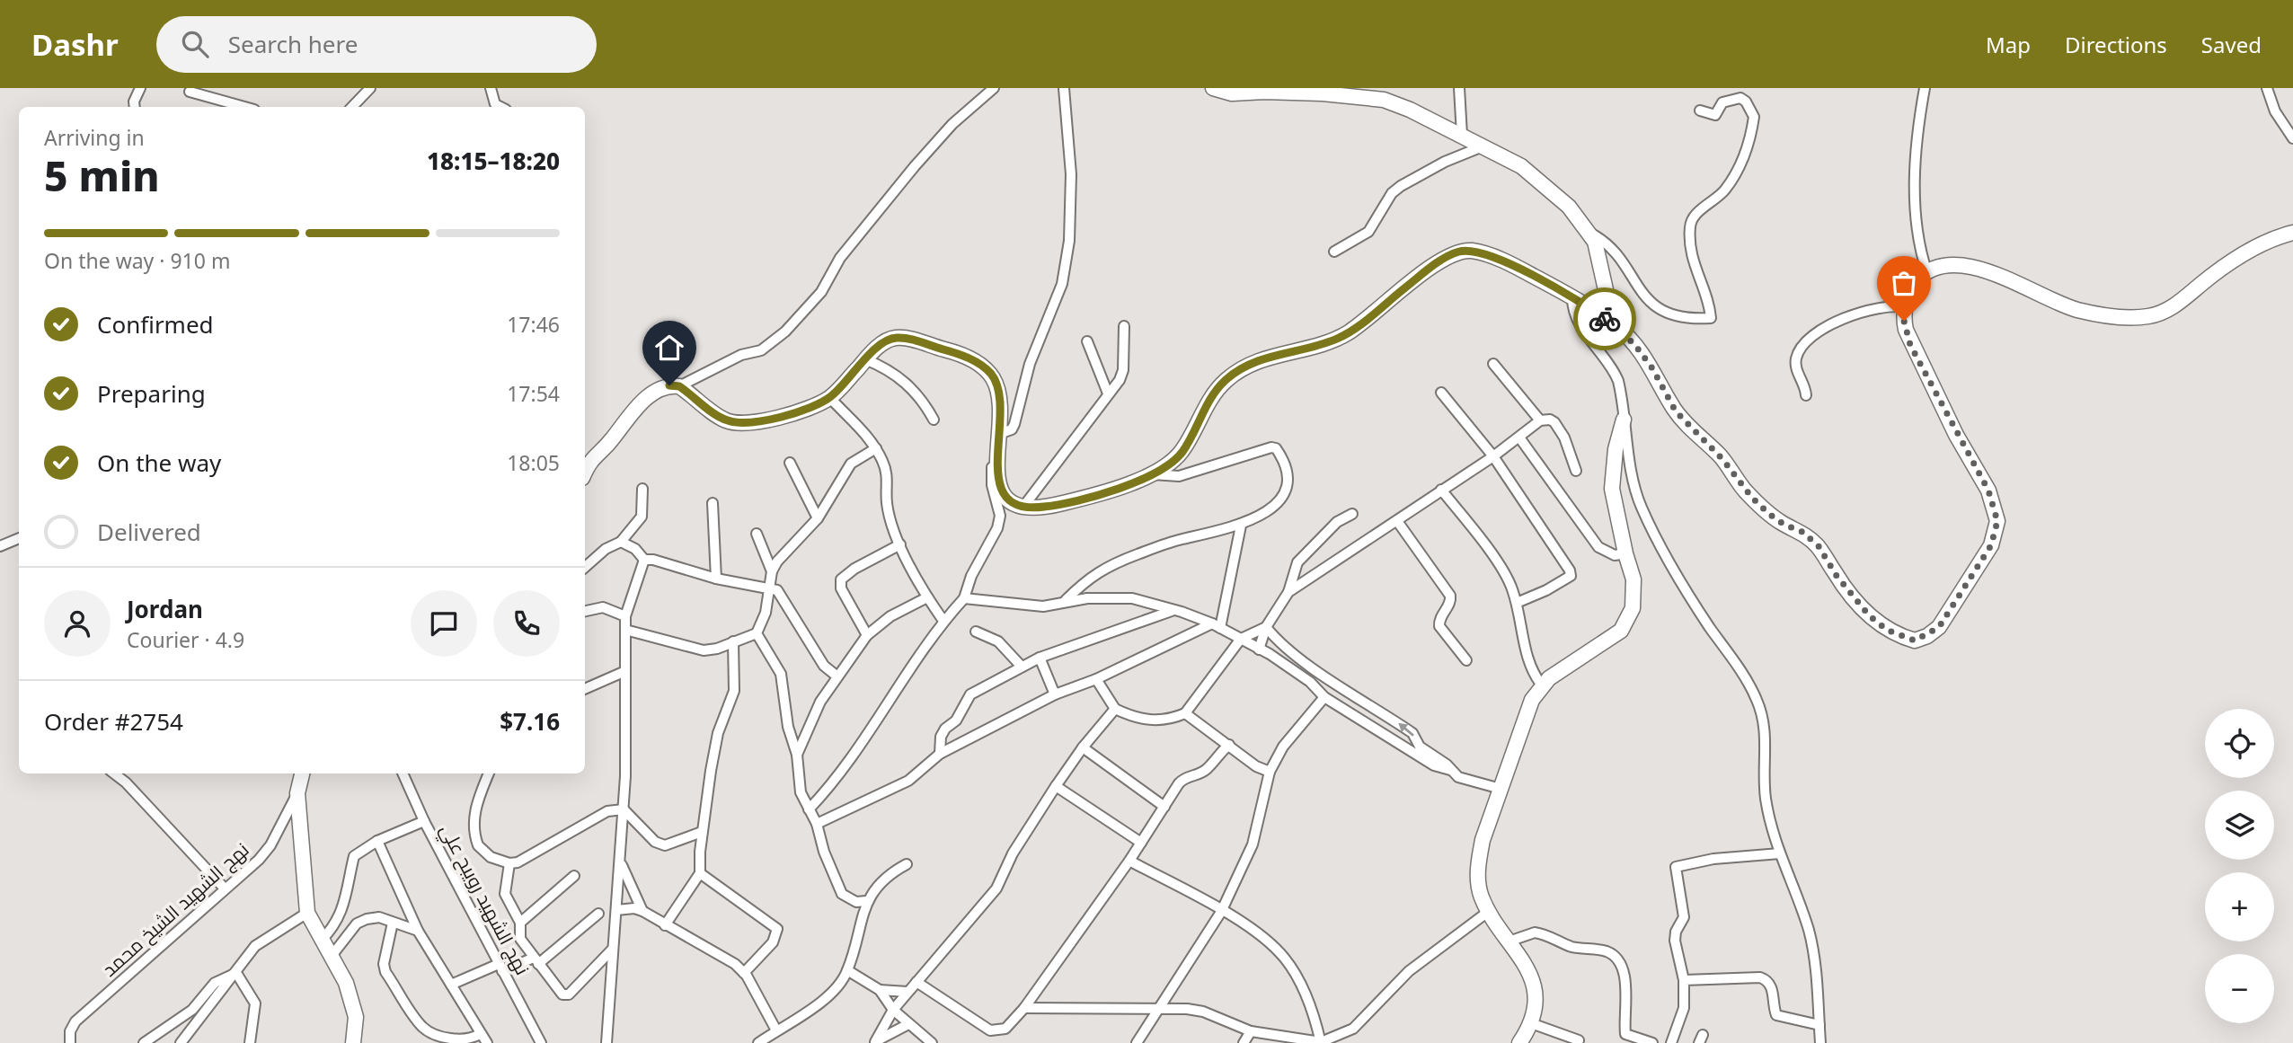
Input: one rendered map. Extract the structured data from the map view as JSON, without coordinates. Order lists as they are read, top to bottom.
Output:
{
  "streets": {
    "street": ["نهج الشهيد رويبح علي", "نهج الشهيد الشيخ محمد"]
  },
  "page": {
    "header": "Dashr",
    "search": "Search here",
    "nav": ["Map", "Directions", "Saved"],
    "heading": ["5 min", "Arriving in", "18:15–18:20"],
    "panel": [
      "Jordan",
      "Courier · 4.9",
      "Order #2754",
      "$7.16"
    ],
    "bar": "On the way · 910 m",
    "list": [
      ["Confirmed", "17:46"],
      ["Preparing", "17:54"],
      ["On the way", "18:05"],
      "Delivered"
    ],
    "map_buttons": ["+", "−"]
  }
}
